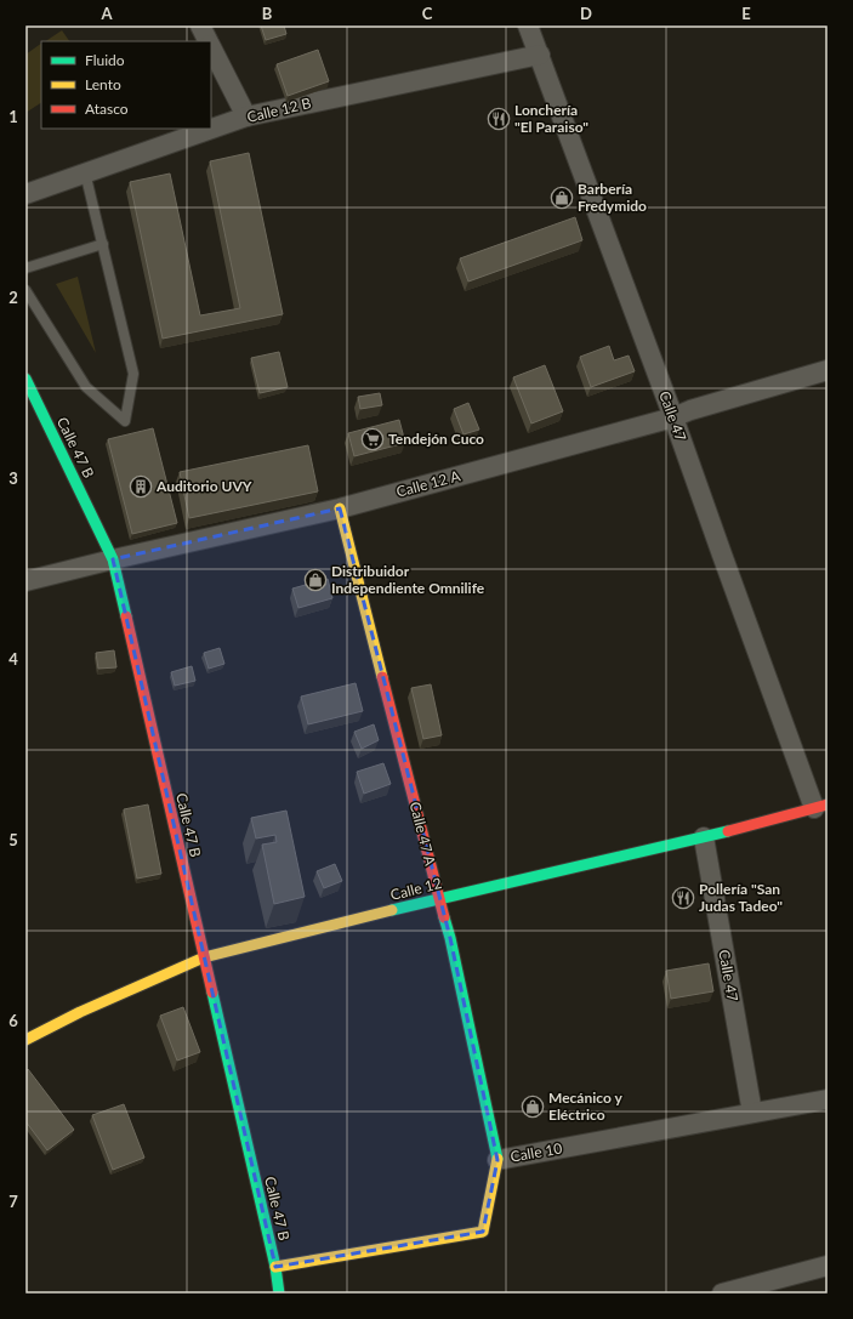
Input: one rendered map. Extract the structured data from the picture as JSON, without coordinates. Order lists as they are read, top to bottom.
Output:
{
  "streets": {
    "street": [
      "Calle 12 B",
      "Calle 47",
      "Calle 47 B",
      "Calle 12 A",
      "Calle 47 A",
      "Calle 12",
      "Calle 10"
    ]
  },
  "crossings": [
    ["Calle 12 B", "Calle 47"],
    ["Calle 47", "Calle 12 A"],
    ["Calle 47", "Calle 12"],
    ["Calle 47", "Calle 10"],
    ["Calle 47 B", "Calle 12 A"],
    ["Calle 47 B", "Calle 12"],
    ["Calle 47 B", "Calle 10"],
    ["Calle 12 A", "Calle 47 A"],
    ["Calle 47 A", "Calle 12"],
    ["Calle 47 A", "Calle 10"]
  ],
  "places": {
    "restaurant": ["Lonchería \"El Paraiso\"", "Pollería \"San Judas Tadeo\""],
    "shop": ["Barbería Fredymido", "Distribuidor Independiente Omnilife", "Mecánico y Eléctrico"],
    "supermarket": ["Tendejón Cuco"],
    "building": ["Auditorio UVY"]
  },
  "legend": ["Fluido", "Lento", "Atasco"],
  "grid": {
    "columns": [
      "A",
      "B",
      "C",
      "D",
      "E"
    ],
    "rows": [
      "1",
      "2",
      "3",
      "4",
      "5",
      "6",
      "7"
    ]
  }
}
